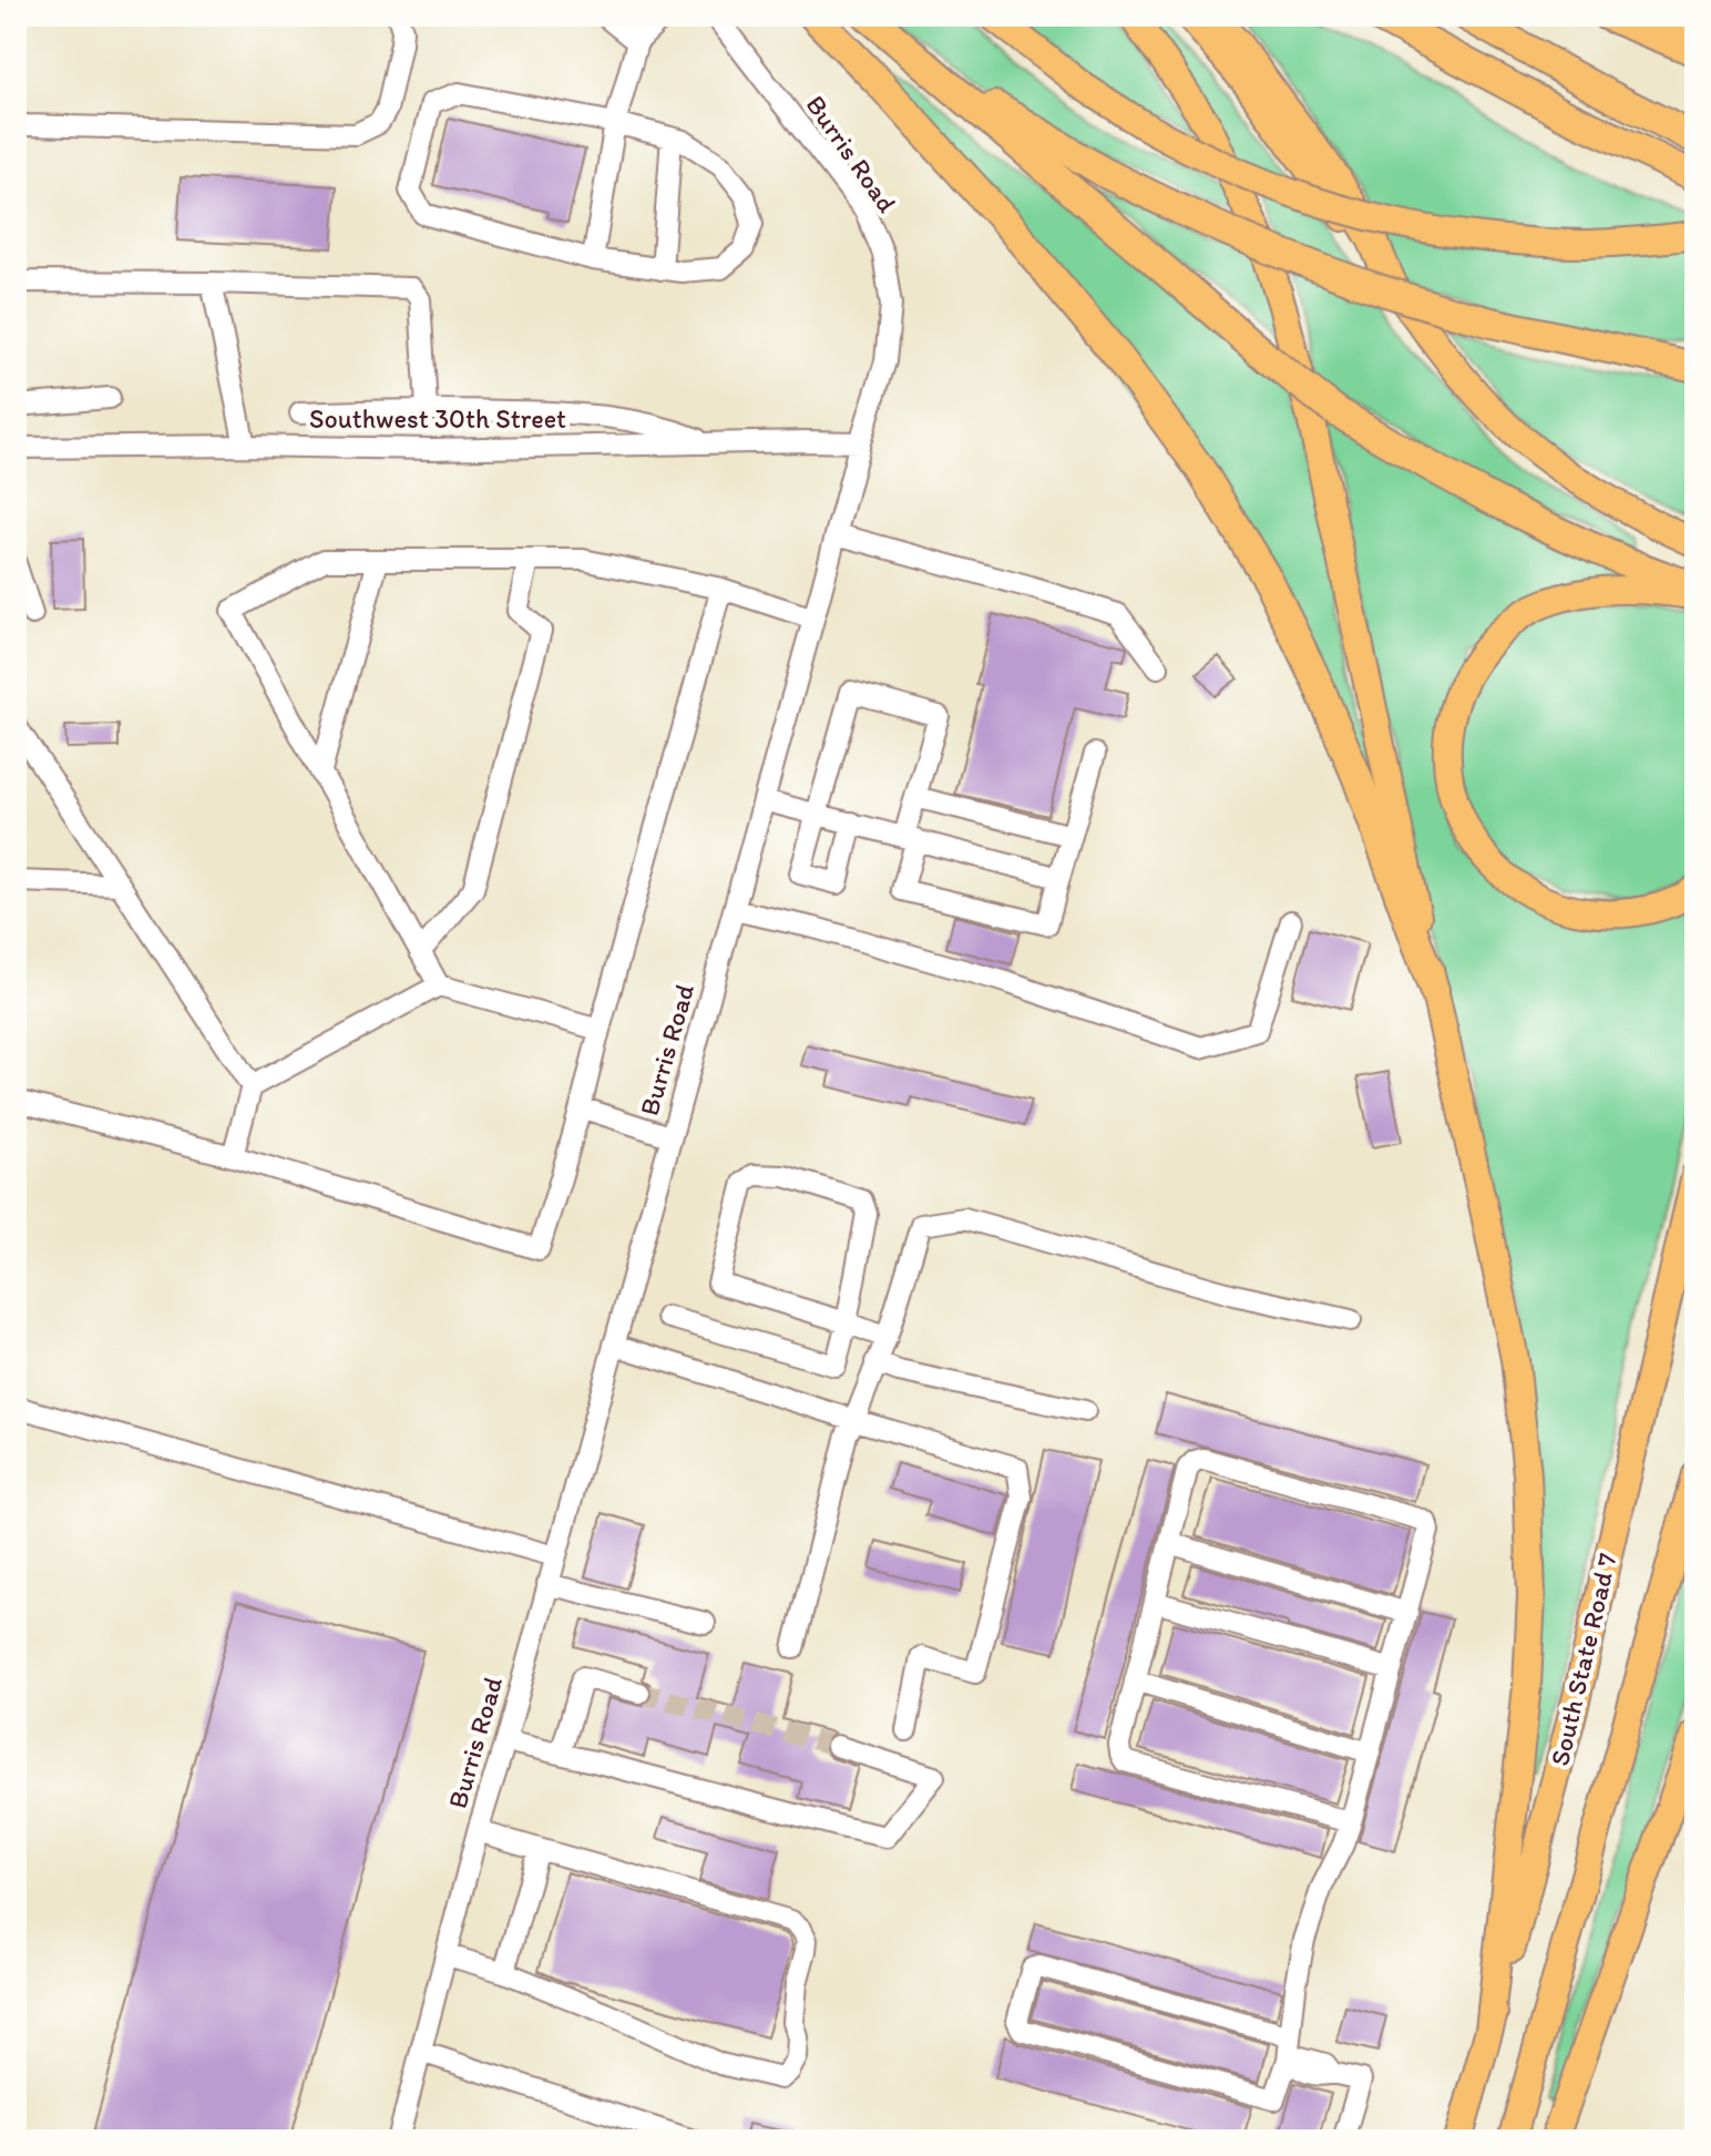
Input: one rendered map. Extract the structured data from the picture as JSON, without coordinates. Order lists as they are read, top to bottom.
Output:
{
  "streets": {
    "main road": ["South State Road 7"],
    "street": ["Burris Road", "Southwest 30th Street"]
  },
  "crossings": [
    ["Burris Road", "Southwest 30th Street"]
  ]
}
